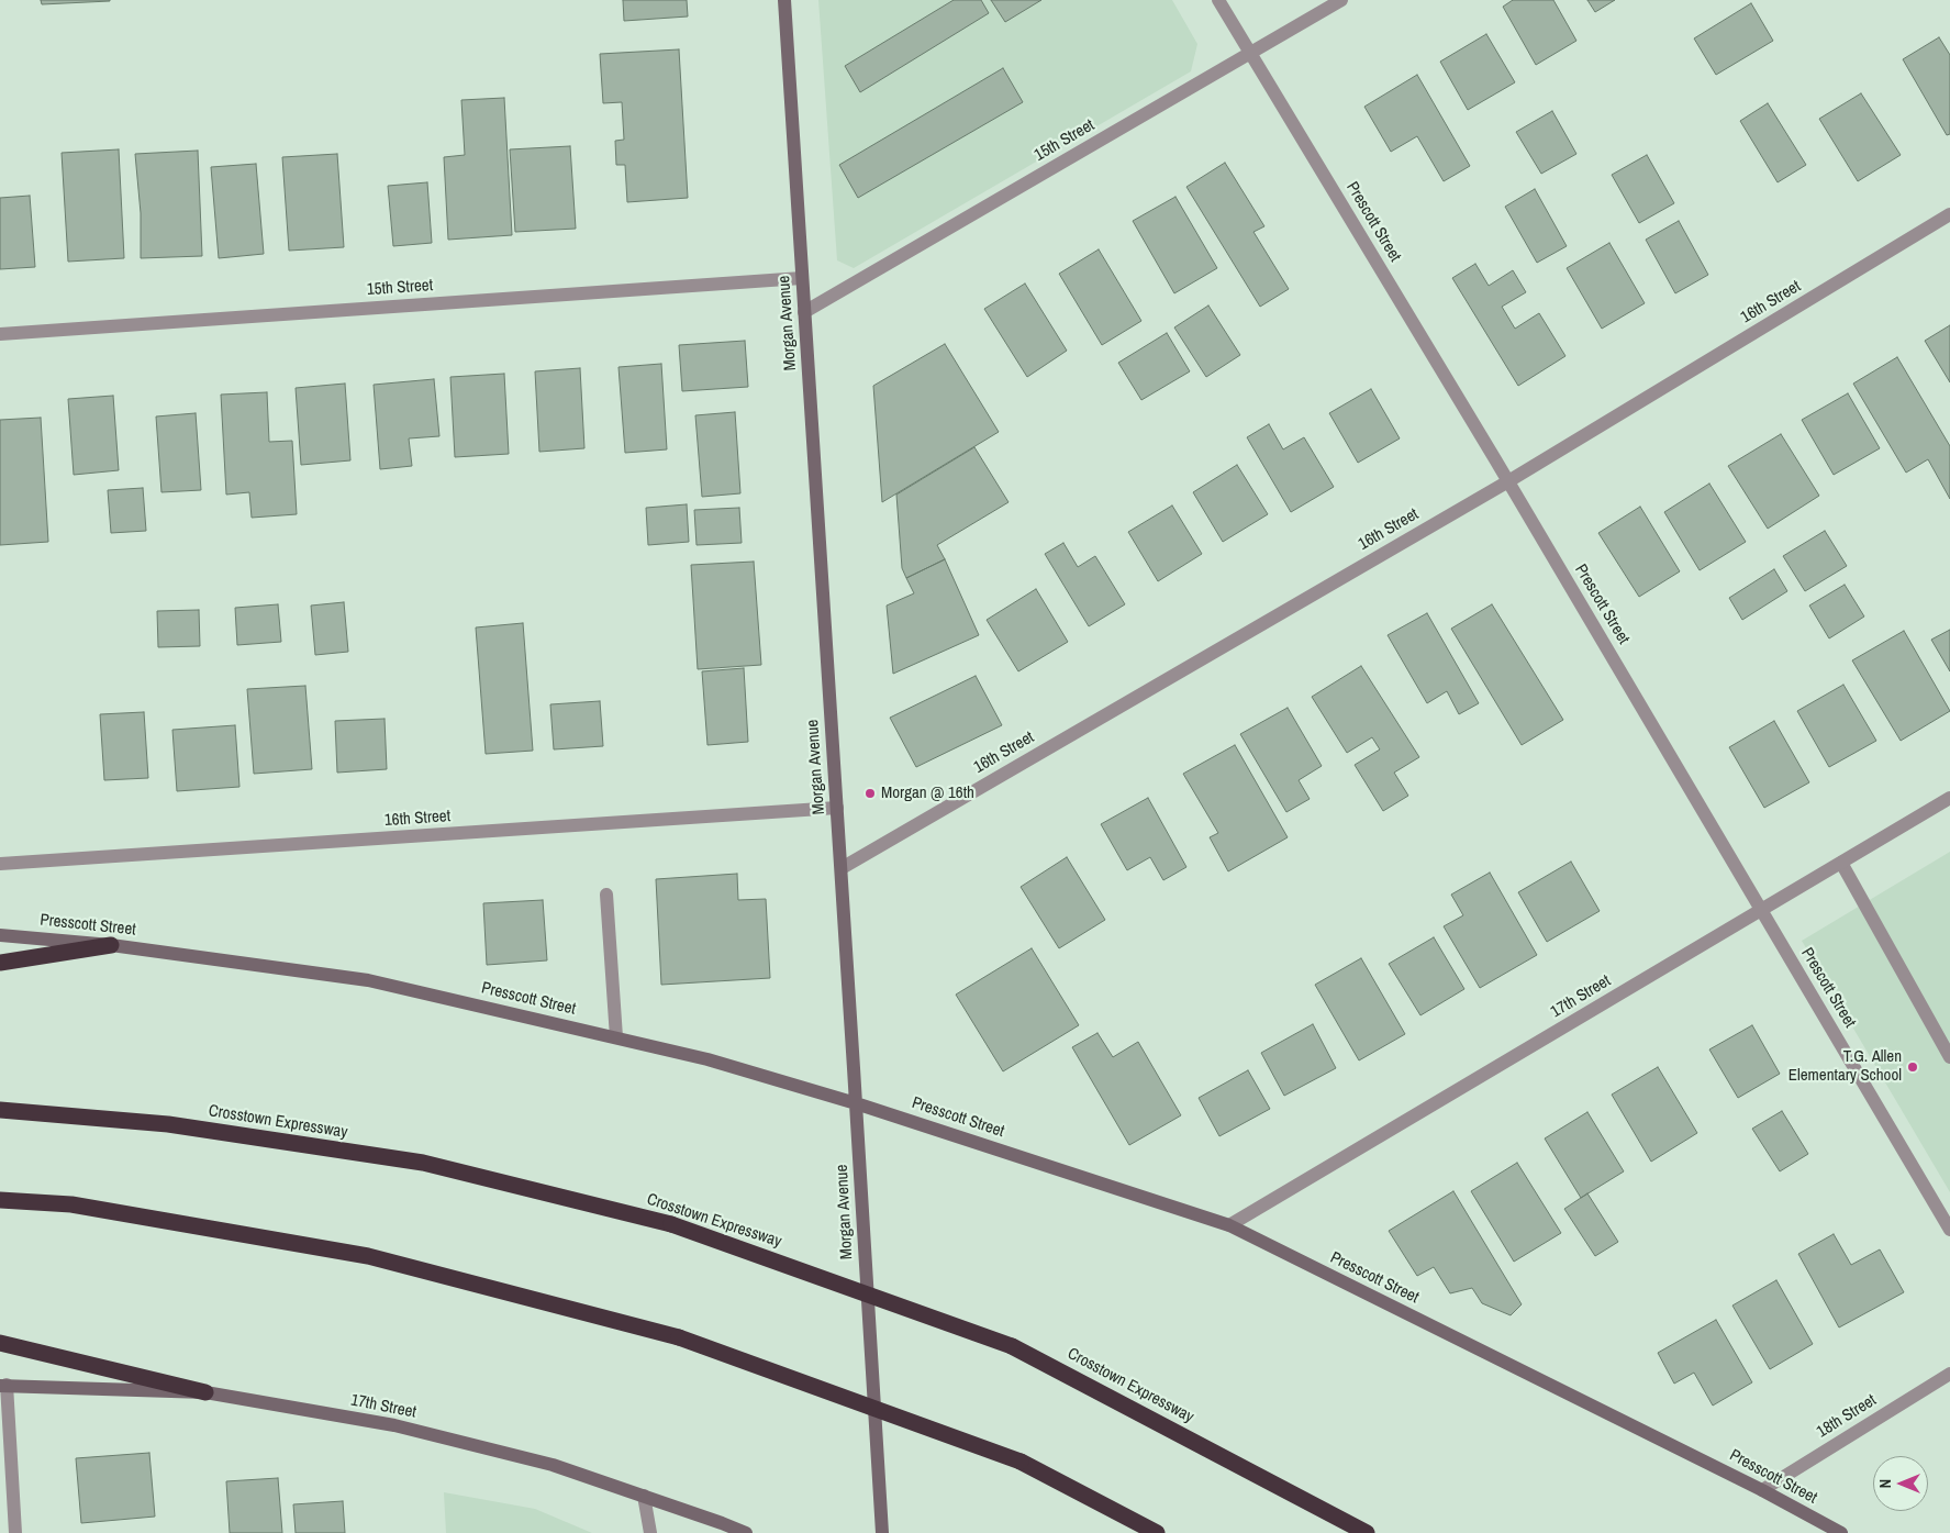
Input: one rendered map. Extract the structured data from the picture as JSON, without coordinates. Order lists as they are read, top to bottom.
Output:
{
  "streets": {
    "highway": ["Crosstown Expressway"],
    "main road": ["Morgan Avenue", "Presscott Street", "17th Street"],
    "street": [
      "15th Street",
      "Prescott Street",
      "16th Street",
      "18th Street"
    ]
  },
  "crossings": [
    ["15th Street", "Prescott Street"],
    ["15th Street", "Morgan Avenue"],
    ["Prescott Street", "16th Street"],
    ["Prescott Street", "17th Street"],
    ["16th Street", "Morgan Avenue"],
    ["Morgan Avenue", "Presscott Street"],
    ["Presscott Street", "17th Street"],
    ["Presscott Street", "18th Street"]
  ],
  "places": ["Morgan @ 16th", "T.G. Allen Elementary School"],
  "north": "left"
}
